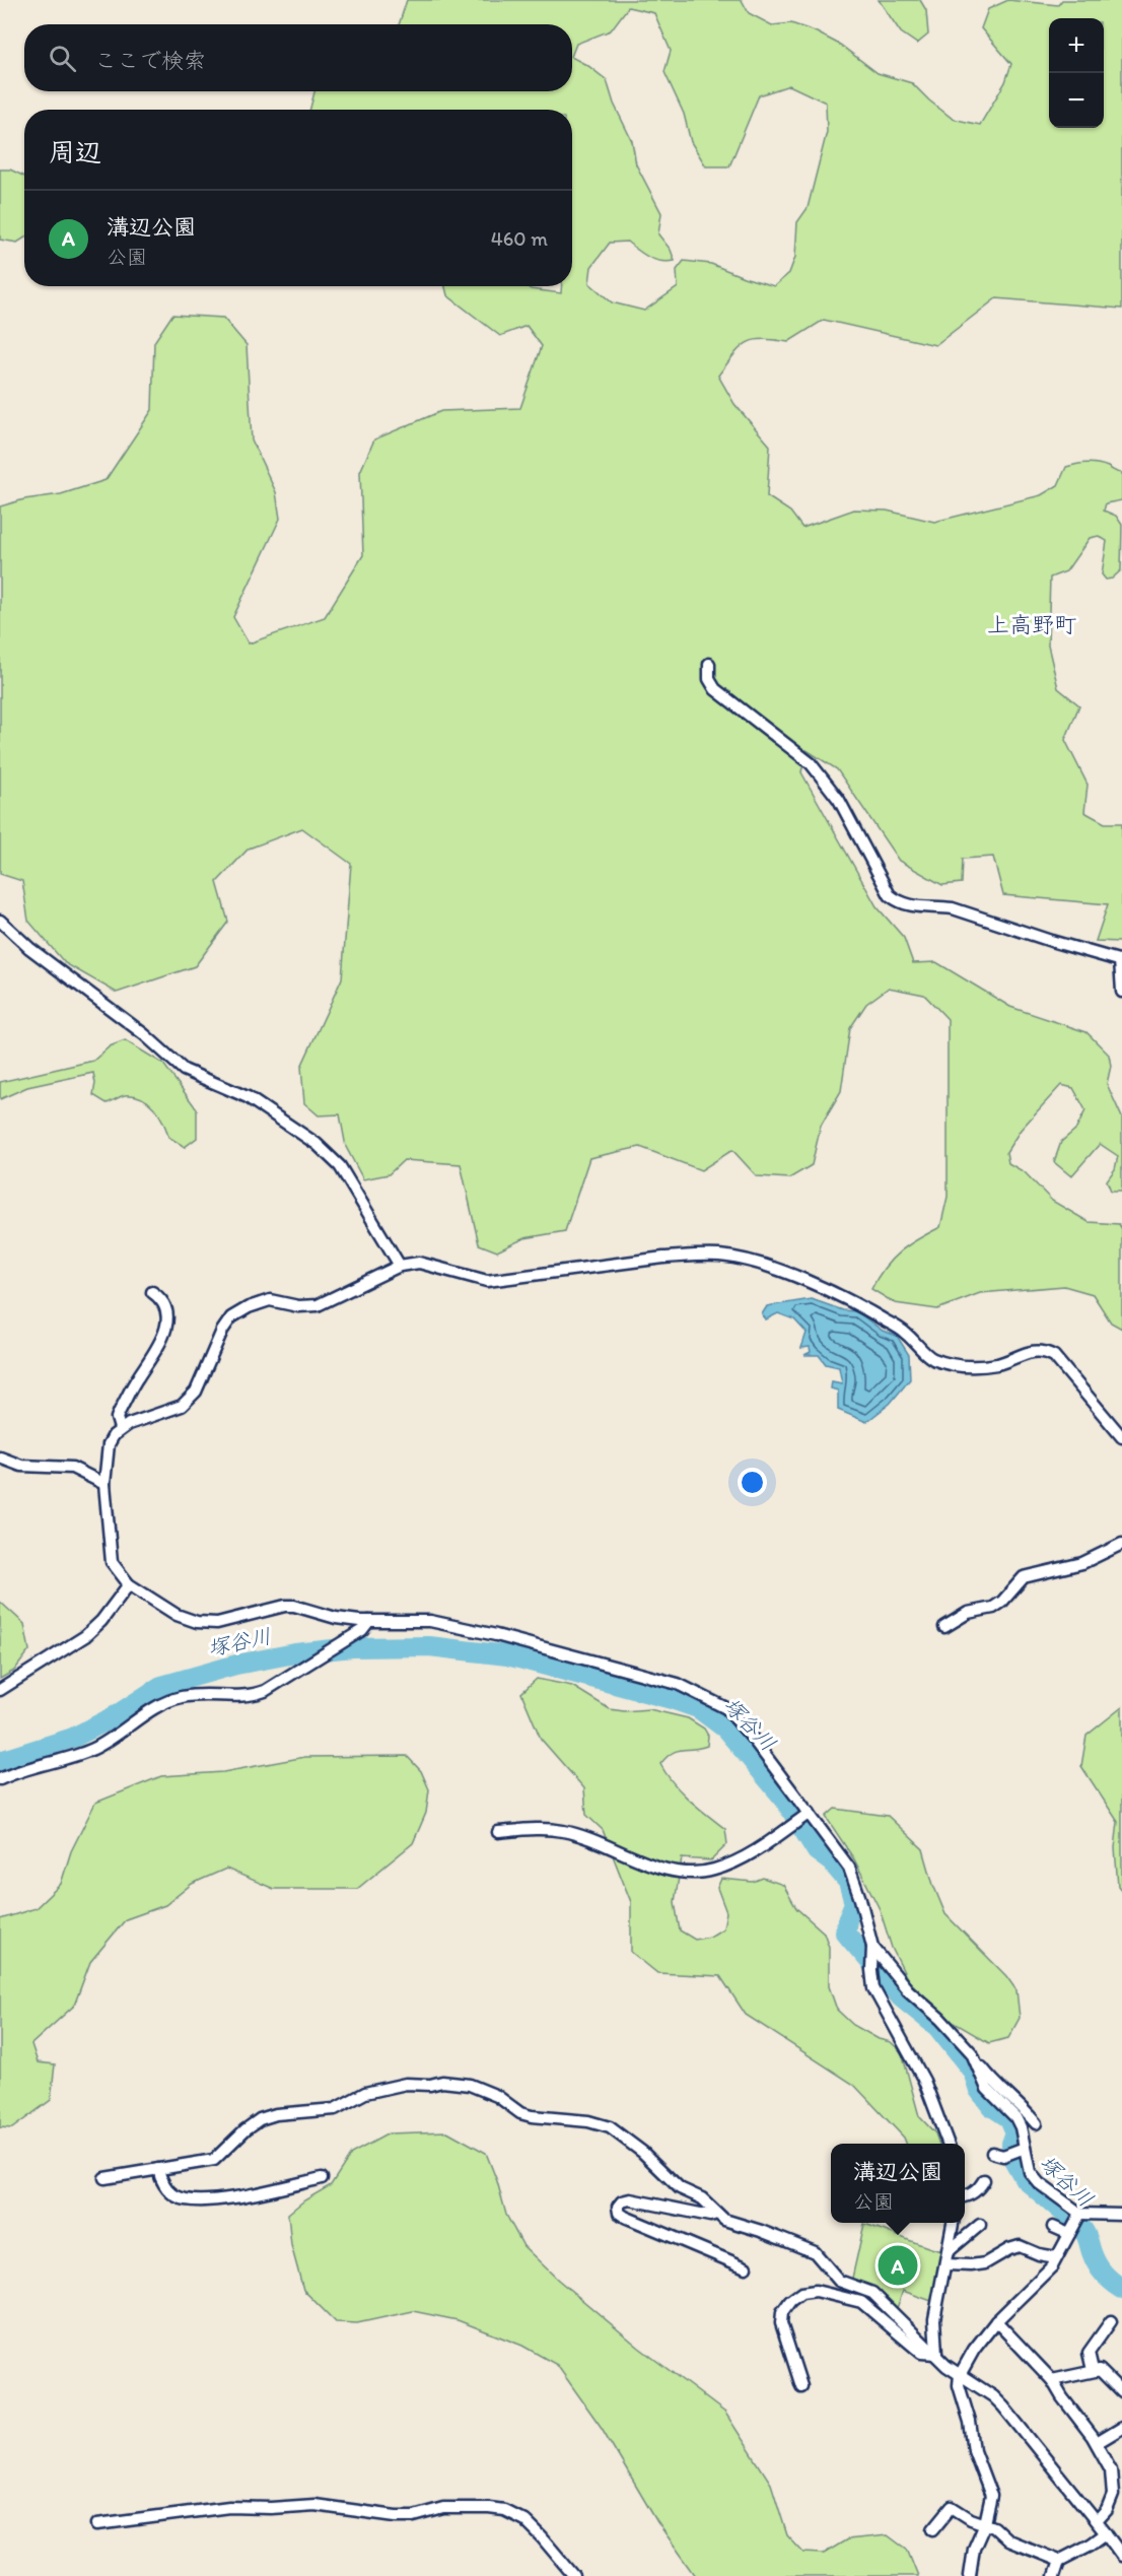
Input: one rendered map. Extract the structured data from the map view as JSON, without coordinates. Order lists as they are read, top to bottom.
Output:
{
  "districts": ["上高野町"],
  "water": ["塚谷川"],
  "page": {
    "map_buttons": ["+", "−"],
    "search": "ここで検索",
    "heading": "周辺",
    "list": [
      {
        "mark": "A",
        "name": "溝辺公園",
        "note": "公園",
        "value": "460 m"
      }
    ],
    "popup": ["溝辺公園", "公園"],
    "pins": "A"
  }
}
